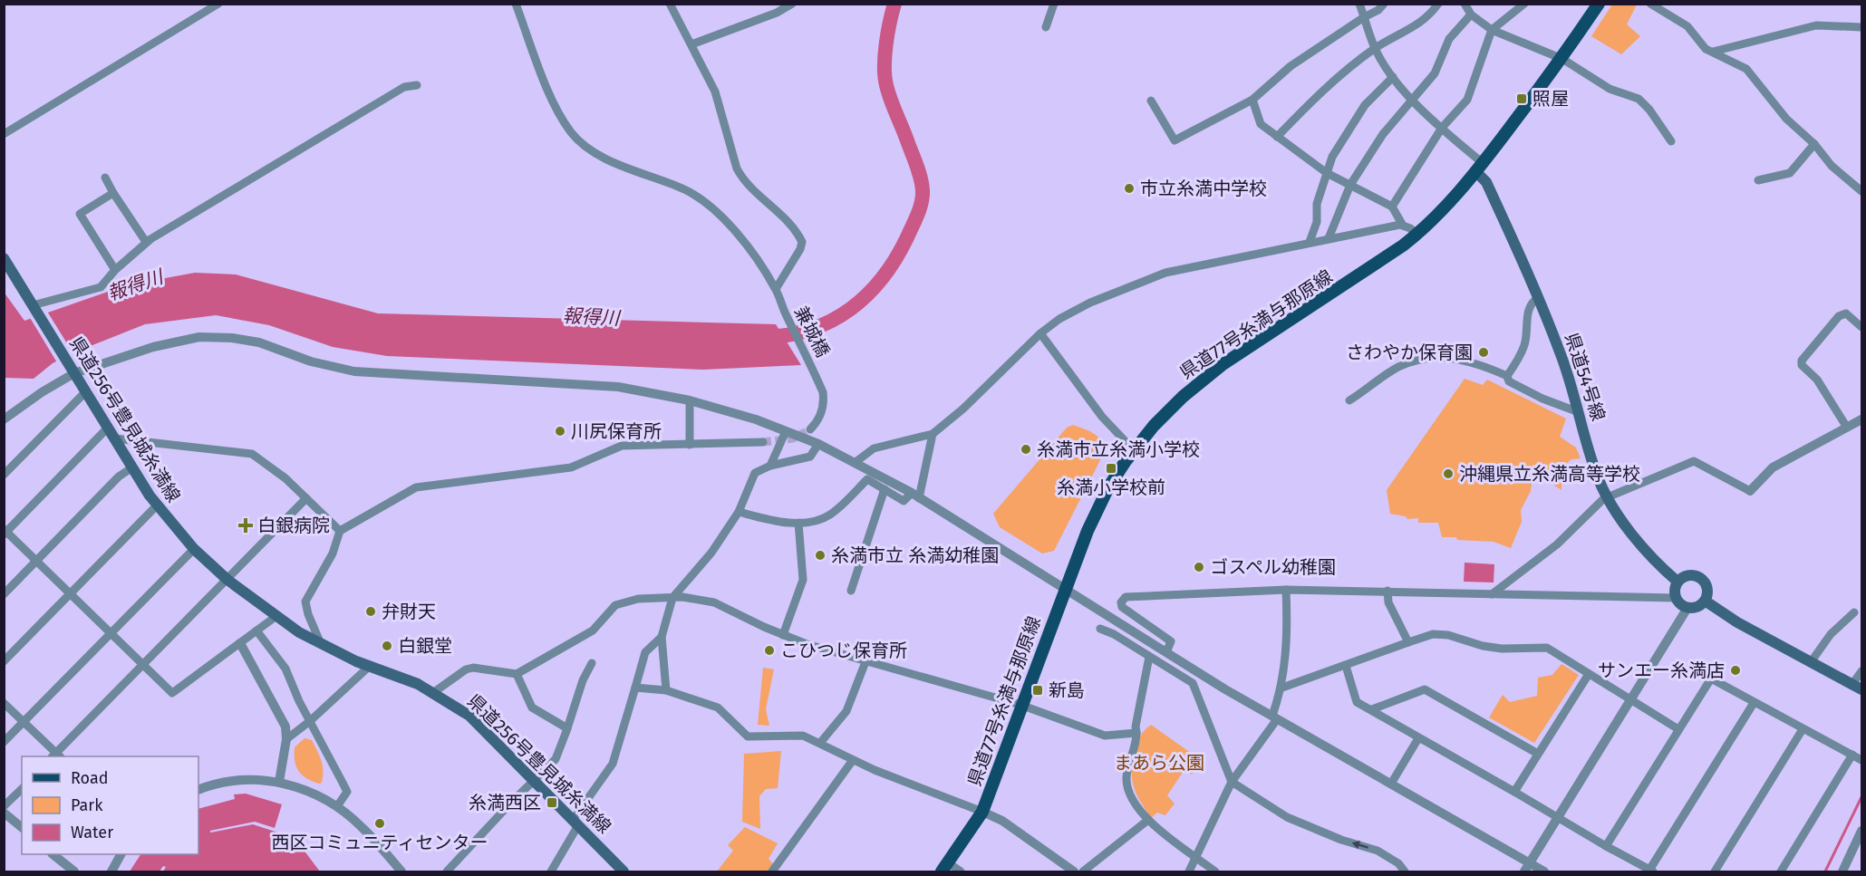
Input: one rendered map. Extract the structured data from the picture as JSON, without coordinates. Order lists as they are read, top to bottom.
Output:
{
  "streets": {
    "main road": ["県道77号糸満与那原線", "県道54号線", "県道256号豊見城糸満線"],
    "street": ["兼城橋"]
  },
  "crossings": [
    ["県道77号糸満与那原線", "県道54号線"]
  ],
  "water": ["報得川"],
  "parks": ["まあら公園"],
  "places": {
    "transit": [
      "照屋",
      "糸満小学校前",
      "新島",
      "糸満西区"
    ],
    "other": [
      "市立糸満中学校",
      "さわやか保育園",
      "川尻保育所",
      "糸満市立糸満小学校",
      "沖縄県立糸満高等学校",
      "糸満市立 糸満幼稚園",
      "ゴスペル幼稚園",
      "弁財天",
      "白銀堂",
      "こひつじ保育所",
      "サンエー糸満店",
      "西区コミュニティセンター"
    ],
    "health": ["白銀病院"]
  },
  "legend": ["Road", "Park", "Water"]
}
